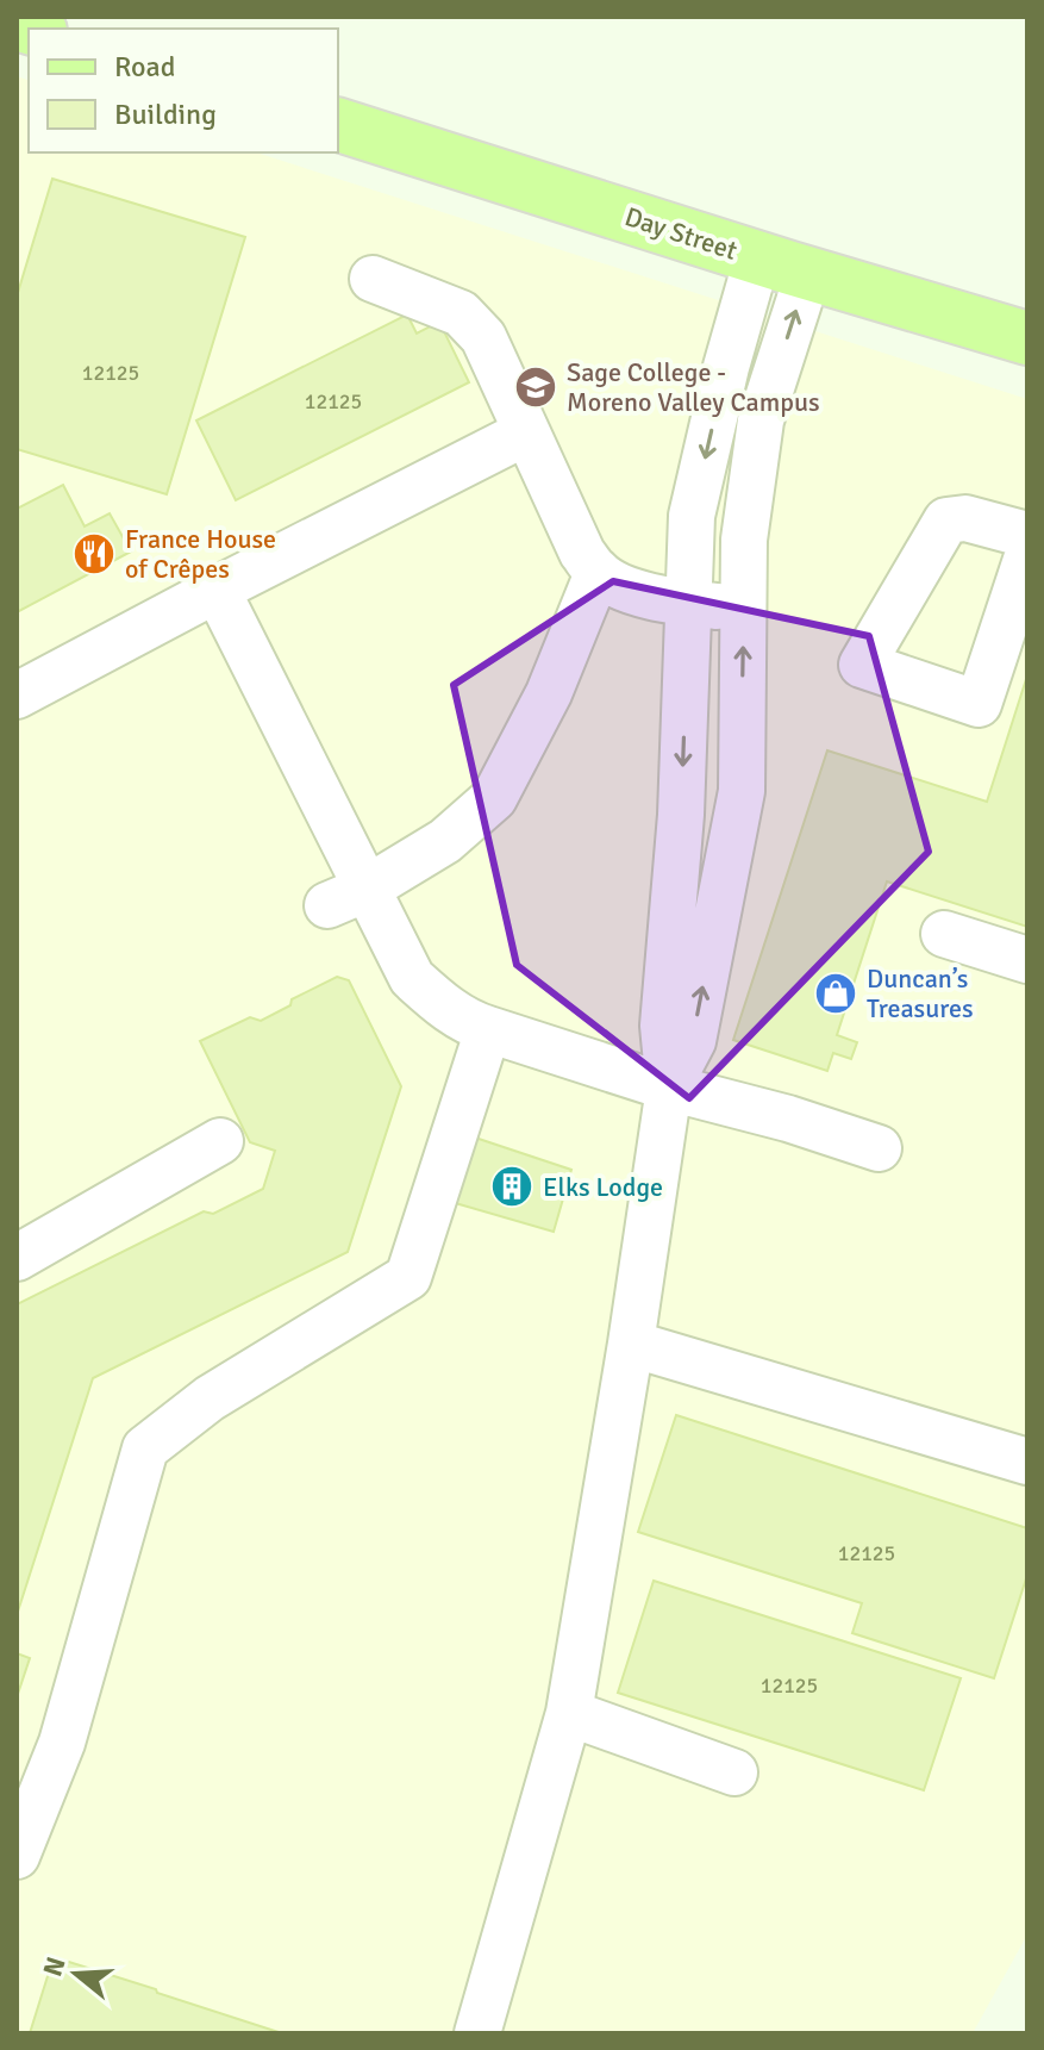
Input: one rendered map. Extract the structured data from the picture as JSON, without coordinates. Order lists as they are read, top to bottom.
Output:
{
  "streets": {
    "main road": ["Day Street"]
  },
  "places": {
    "school or university": ["Sage College - Moreno Valley Campus"],
    "restaurant": ["France House of Crêpes"],
    "shop": ["Duncan’s Treasures"],
    "building": ["Elks Lodge"]
  },
  "house_numbers": [
    "12125",
    "12125",
    "12125",
    "12125"
  ],
  "legend": ["Road", "Building"],
  "north": "left"
}
